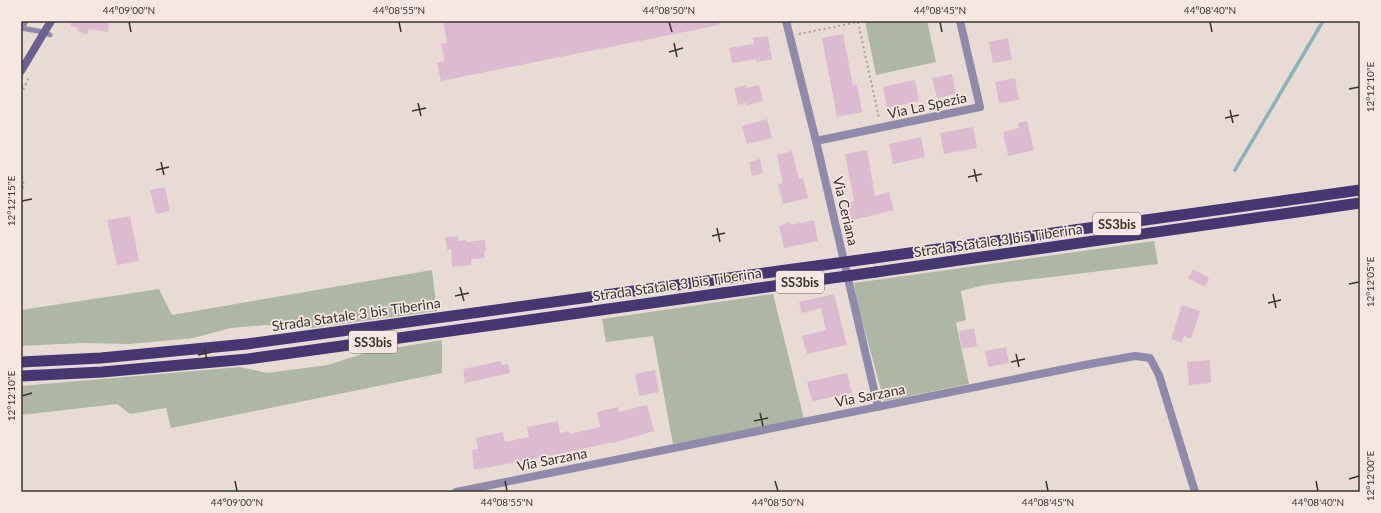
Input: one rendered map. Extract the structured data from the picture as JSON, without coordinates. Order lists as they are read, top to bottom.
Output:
{
  "streets": {
    "highway": ["SS3bis", "Strada Statale 3 bis Tiberina"],
    "street": ["Via La Spezia", "Via Ceriana", "Via Sarzana"]
  },
  "crossings": [
    ["Via La Spezia", "Via Ceriana"],
    ["Via Ceriana", "Via Sarzana"]
  ],
  "coordinates": [
    "44°09'00\"N",
    "44°08'55\"N",
    "44°08'50\"N",
    "44°08'45\"N",
    "44°08'40\"N",
    "12°12'10\"E",
    "12°12'15\"E",
    "12°12'05\"E",
    "12°12'00\"E"
  ]
}
